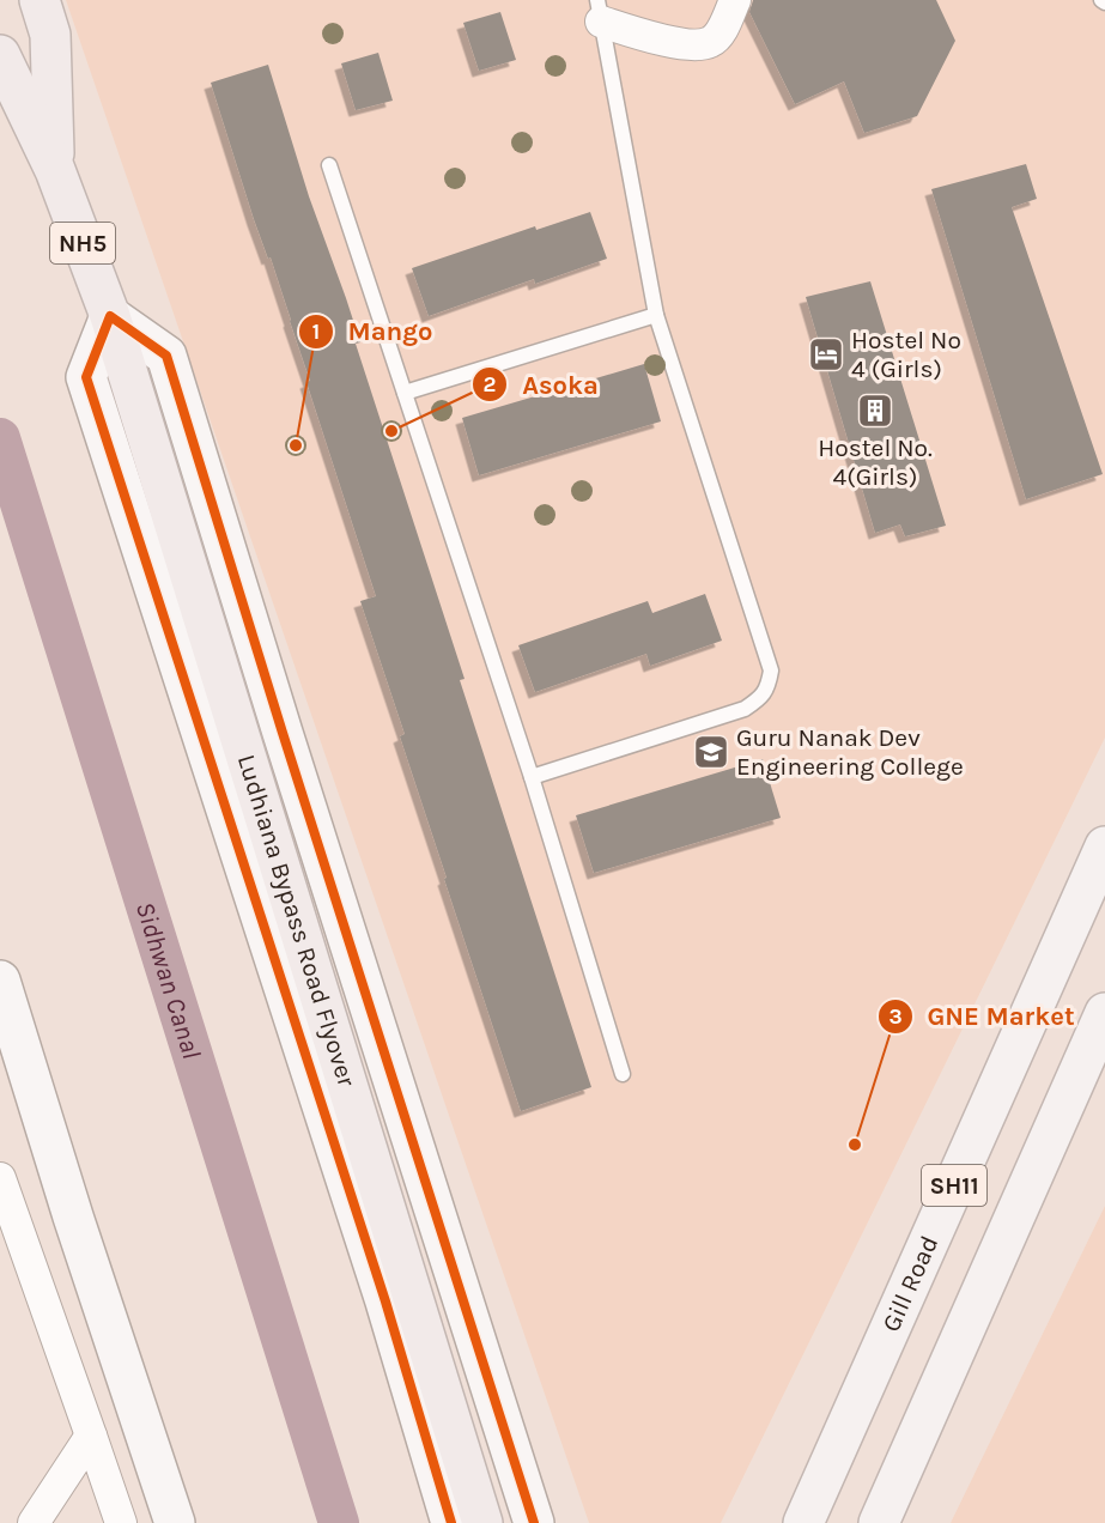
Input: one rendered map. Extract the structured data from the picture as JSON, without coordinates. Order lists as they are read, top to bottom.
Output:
{
  "streets": {
    "highway": ["NH5", "Ludhiana Bypass Road Flyover"],
    "main road": ["SH11", "Gill Road"]
  },
  "crossings": [
    ["NH5", "Ludhiana Bypass Road Flyover"]
  ],
  "water": ["Sidhwan Canal"],
  "places": {
    "hotel": ["Hostel No 4 (Girls)"],
    "building": ["Hostel No. 4(Girls)"],
    "other": ["Asoka", "Mango", "GNE Market"],
    "school or university": ["Guru Nanak Dev Engineering College"]
  }
}
